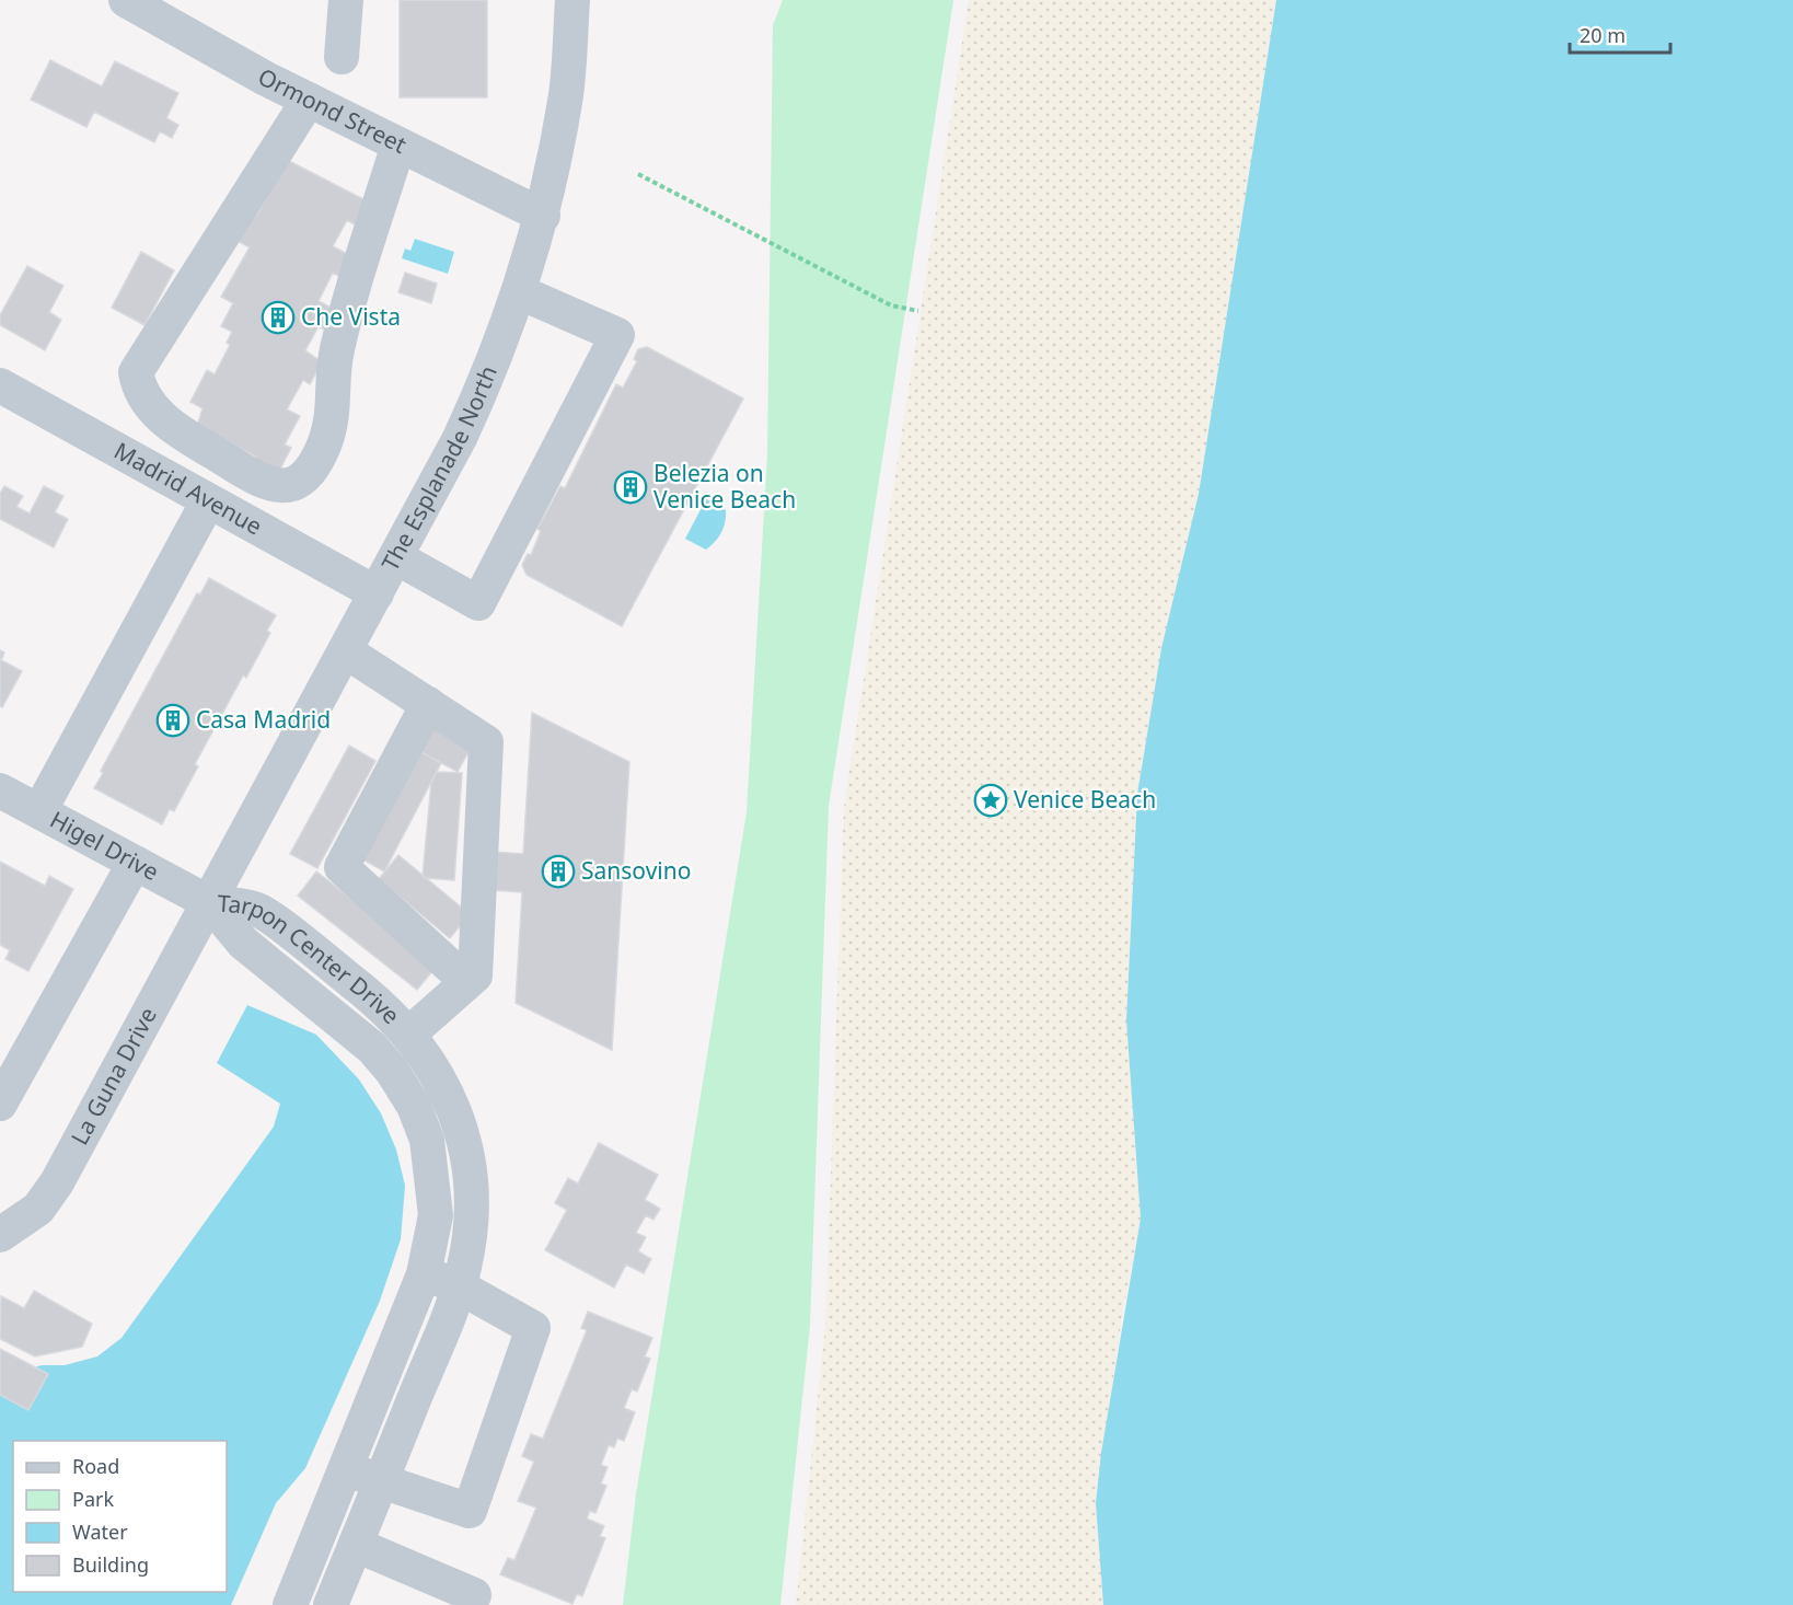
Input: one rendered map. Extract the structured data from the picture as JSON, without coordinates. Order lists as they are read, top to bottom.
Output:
{
  "streets": {
    "street": [
      "Ormond Street",
      "The Esplanade North",
      "Madrid Avenue",
      "Higel Drive",
      "Tarpon Center Drive",
      "La Guna Drive"
    ]
  },
  "crossings": [
    ["Ormond Street", "The Esplanade North"],
    ["The Esplanade North", "Madrid Avenue"],
    ["The Esplanade North", "Higel Drive"],
    ["The Esplanade North", "Tarpon Center Drive"],
    ["The Esplanade North", "La Guna Drive"],
    ["Higel Drive", "Tarpon Center Drive"],
    ["Higel Drive", "La Guna Drive"],
    ["Tarpon Center Drive", "La Guna Drive"]
  ],
  "places": {
    "building": [
      "Che Vista",
      "Belezia on Venice Beach",
      "Casa Madrid",
      "Sansovino"
    ],
    "place": ["Venice Beach"]
  },
  "legend": [
    "Road",
    "Park",
    "Water",
    "Building"
  ],
  "scale_bar": "20 m"
}
